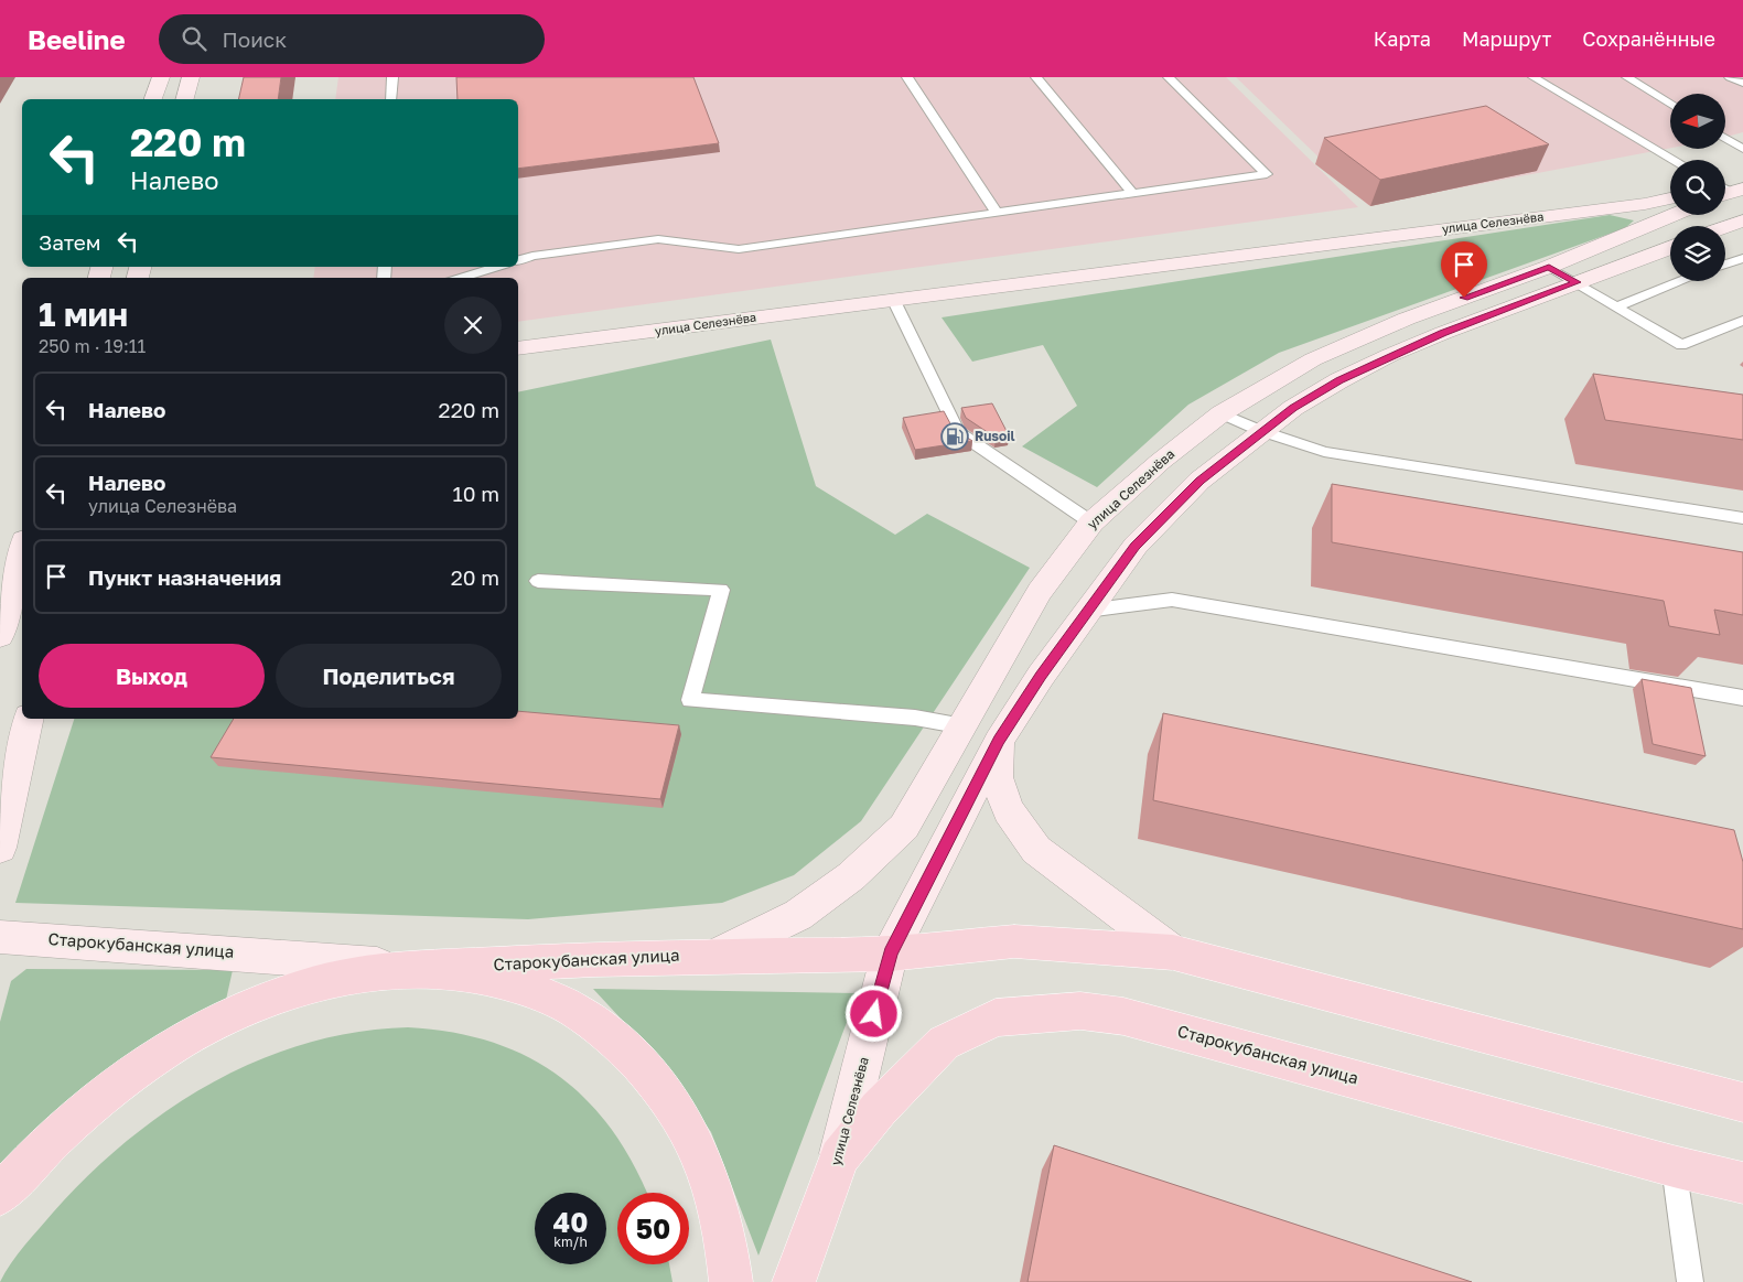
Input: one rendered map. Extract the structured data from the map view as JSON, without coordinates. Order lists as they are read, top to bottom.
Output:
{
  "streets": {
    "main road": ["улица Селезнёва", "Старокубанская улица"]
  },
  "crossings": [
    ["улица Селезнёва", "Старокубанская улица"]
  ],
  "places": {
    "fuel station": ["Rusoil"]
  },
  "north": "left",
  "page": {
    "header": "Beeline",
    "search": "Поиск",
    "nav": ["Карта", "Маршрут", "Сохранённые"],
    "turn": ["220 m", "Налево"],
    "then": "Затем",
    "heading": ["1 мин", "250 m · 19:11"],
    "list": [
      {
        "name": "Налево",
        "value": "220 m"
      },
      {
        "name": "Налево",
        "note": "улица Селезнёва",
        "value": "10 m"
      },
      {
        "name": "Пункт назначения",
        "value": "20 m"
      }
    ],
    "buttons": ["Выход", "Поделиться"],
    "speed": "40 km/h",
    "limit": "50"
  }
}
